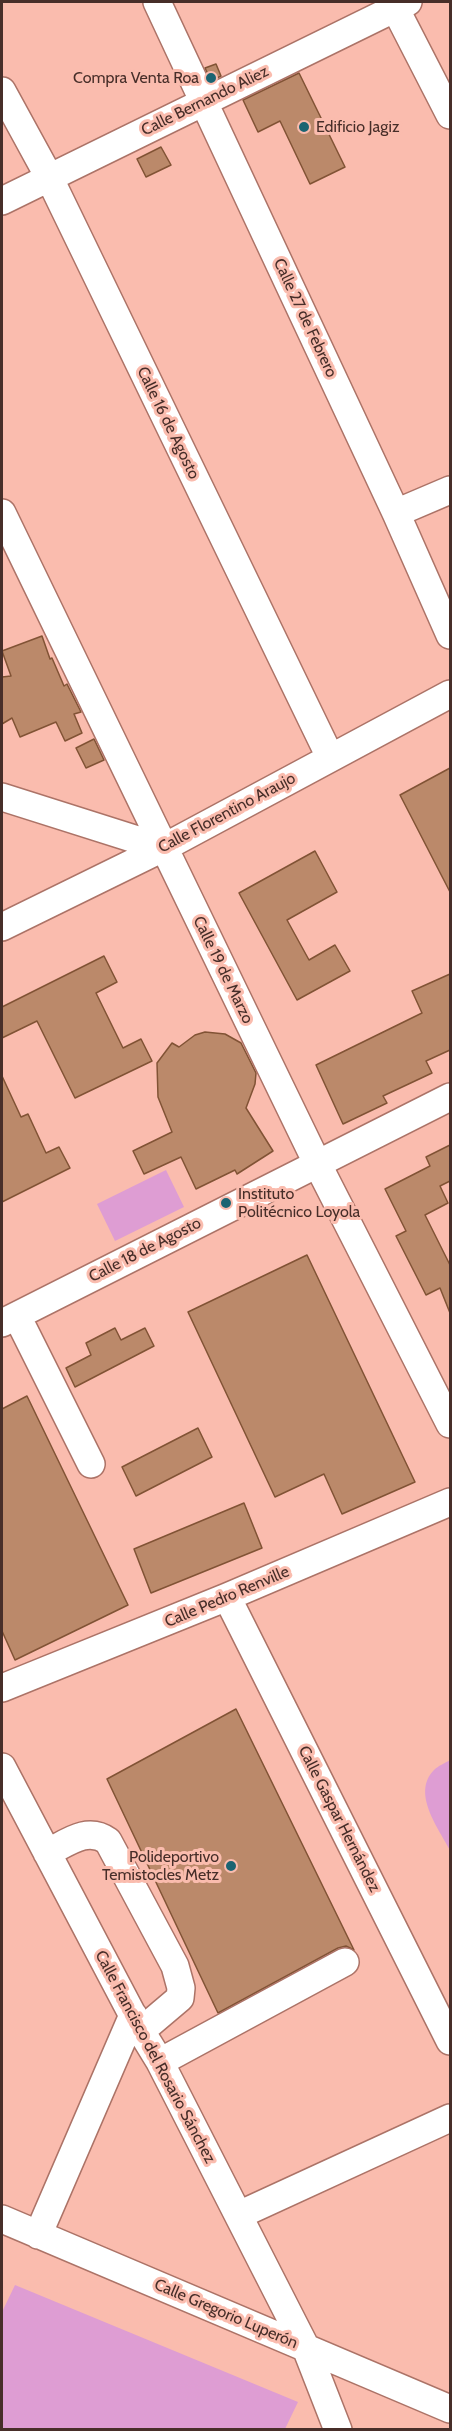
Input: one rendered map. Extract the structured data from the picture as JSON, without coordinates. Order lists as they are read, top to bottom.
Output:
{
  "streets": {
    "street": [
      "Calle Bernando Aliez",
      "Calle 27 de Febrero",
      "Calle 16 de Agosto",
      "Calle Florentino Araujo",
      "Calle 19 de Marzo",
      "Calle 18 de Agosto",
      "Calle Pedro Renville",
      "Calle Gaspar Hernández",
      "Calle Francisco del Rosario Sánchez",
      "Calle Gregorio Luperón"
    ]
  },
  "crossings": [
    ["Calle Bernando Aliez", "Calle 27 de Febrero"],
    ["Calle Bernando Aliez", "Calle 16 de Agosto"],
    ["Calle 16 de Agosto", "Calle Florentino Araujo"],
    ["Calle Florentino Araujo", "Calle 19 de Marzo"],
    ["Calle 19 de Marzo", "Calle 18 de Agosto"],
    ["Calle Pedro Renville", "Calle Gaspar Hernández"],
    ["Calle Francisco del Rosario Sánchez", "Calle Gregorio Luperón"]
  ],
  "places": [
    "Compra Venta Roa",
    "Edificio Jagiz",
    "Instituto Politécnico Loyola",
    "Polideportivo Temistocles Metz"
  ]
}
